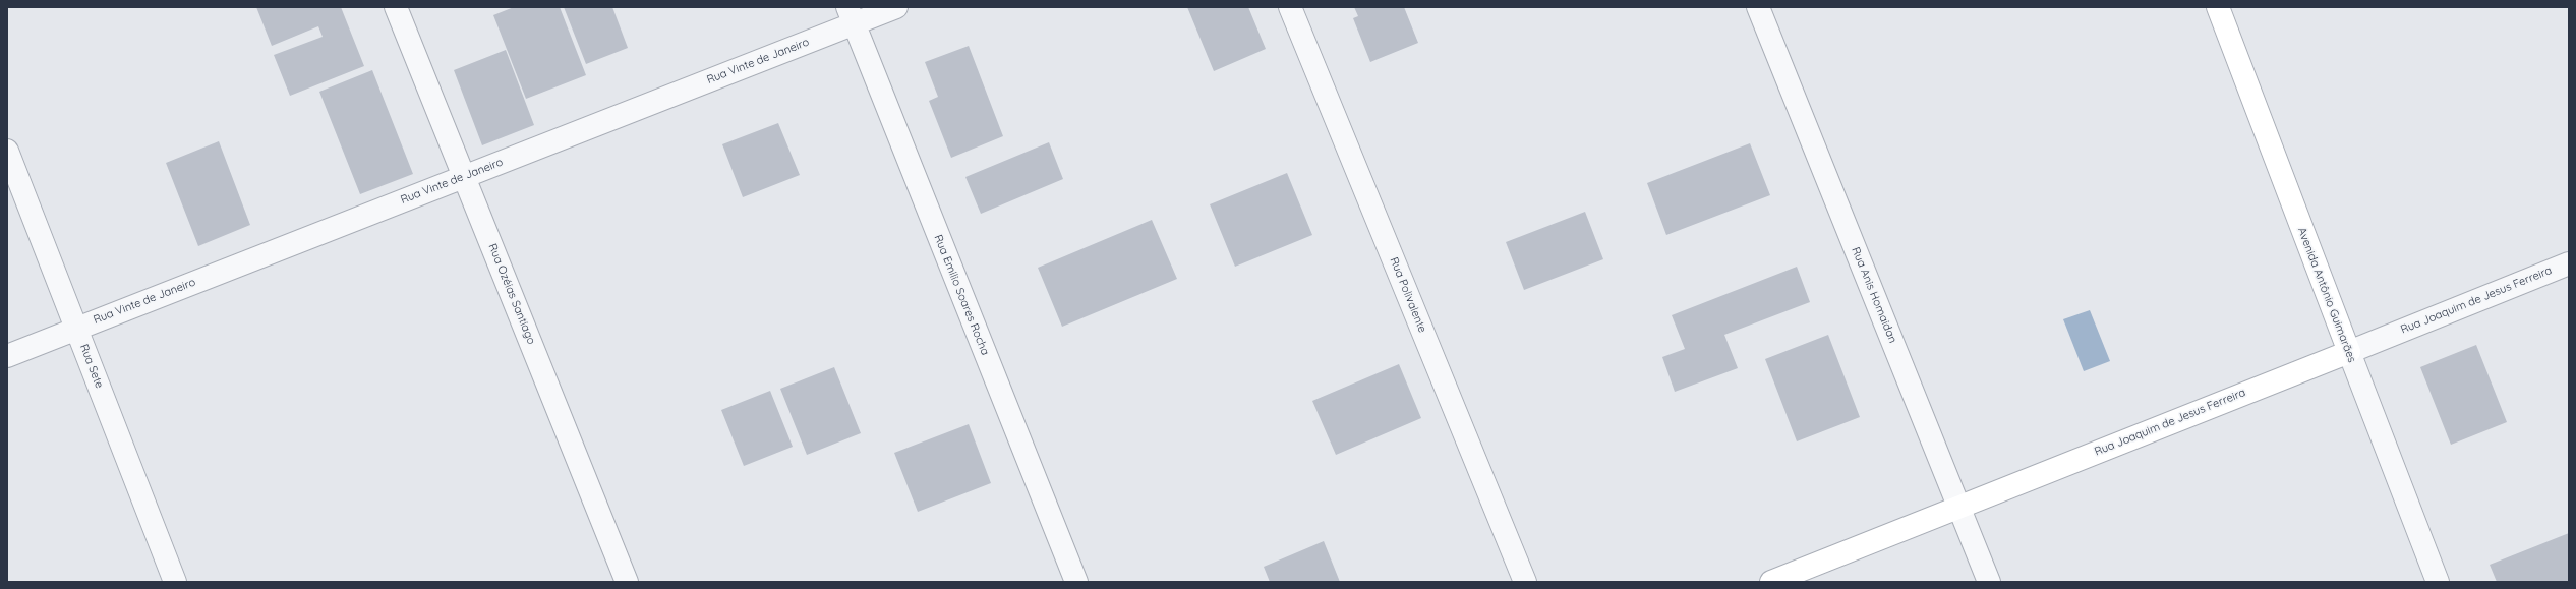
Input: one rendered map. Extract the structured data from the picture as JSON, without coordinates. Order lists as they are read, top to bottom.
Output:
{
  "streets": {
    "street": [
      "Rua Vinte de Janeiro",
      "Rua Ozéias Santiago",
      "Rua Emilio Soares Rocha",
      "Rua Polivalente",
      "Rua Anis Homaidan",
      "Avenida Antônio Guimarães",
      "Rua Joaquim de Jesus Ferreira",
      "Rua Sete"
    ]
  },
  "crossings": [
    ["Rua Vinte de Janeiro", "Rua Ozéias Santiago"],
    ["Rua Vinte de Janeiro", "Rua Emilio Soares Rocha"],
    ["Rua Vinte de Janeiro", "Rua Sete"],
    ["Rua Anis Homaidan", "Rua Joaquim de Jesus Ferreira"],
    ["Avenida Antônio Guimarães", "Rua Joaquim de Jesus Ferreira"]
  ]
}
